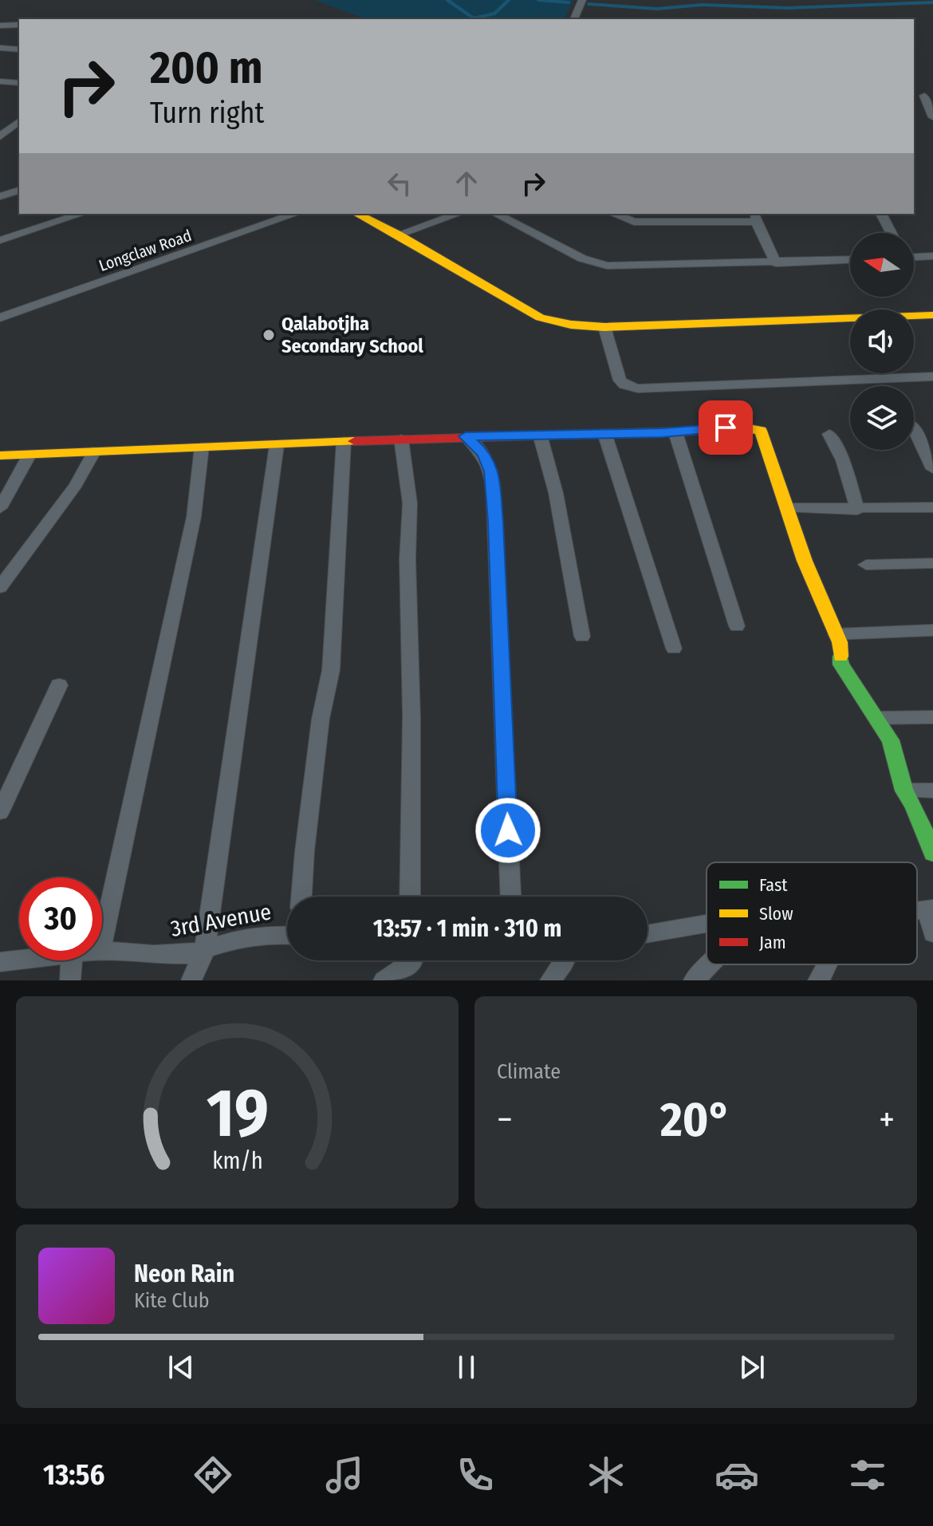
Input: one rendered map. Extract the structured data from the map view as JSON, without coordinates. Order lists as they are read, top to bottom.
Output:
{
  "streets": {
    "street": ["Longclaw Road", "3rd Avenue"]
  },
  "places": ["Qalabotjha Secondary School"],
  "legend": ["Fast", "Slow", "Jam"],
  "north": "left",
  "page": {
    "turn": ["200 m", "Turn right"],
    "limit": "30",
    "trip": "13:57 · 1 min · 310 m",
    "tile": "Climate",
    "heat": ["−", "20°", "+"],
    "song": ["Neon Rain", "Kite Club"],
    "tabs": "13:56",
    "gauge": ["19", "km/h"]
  }
}
